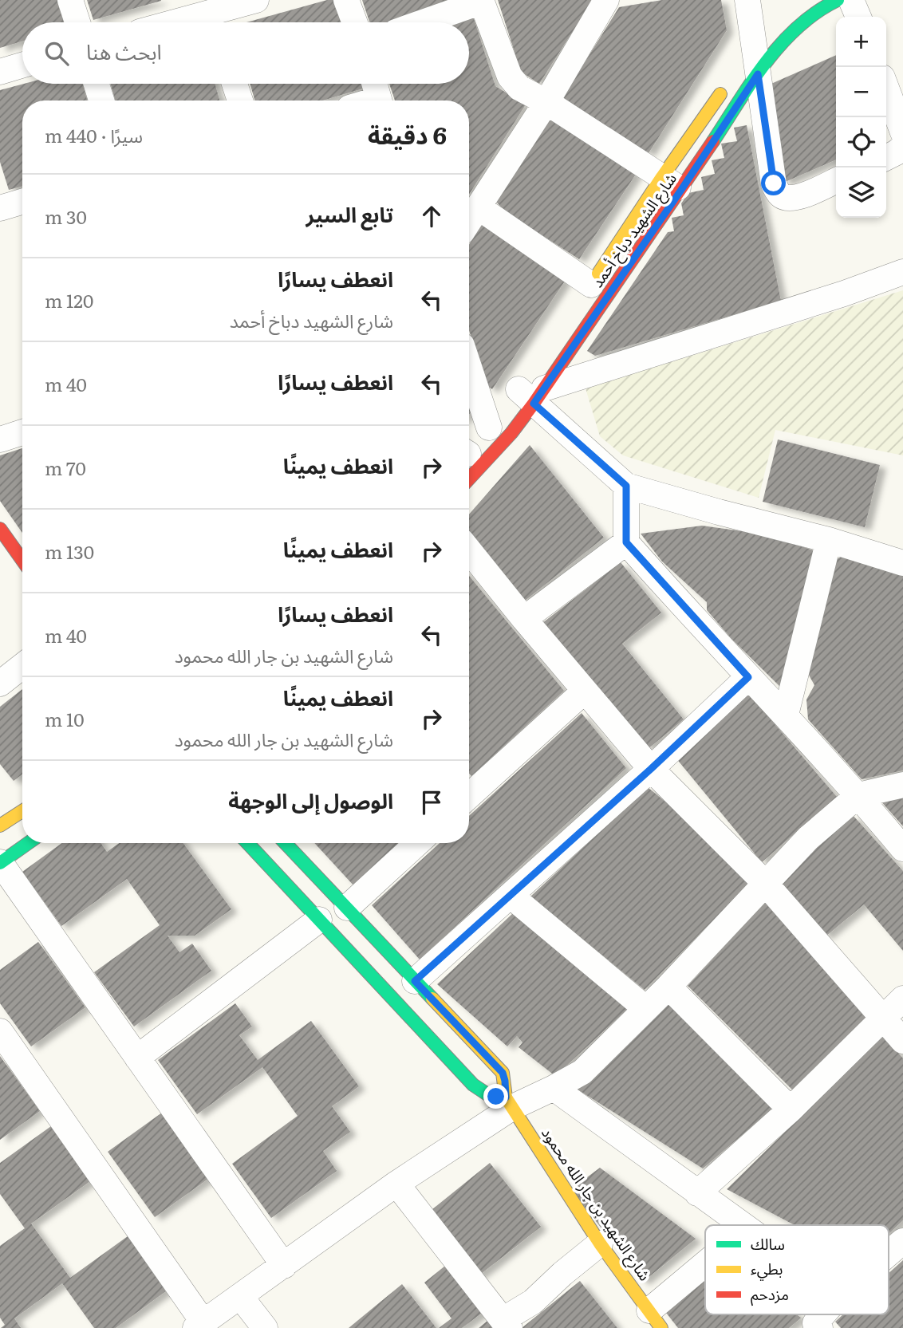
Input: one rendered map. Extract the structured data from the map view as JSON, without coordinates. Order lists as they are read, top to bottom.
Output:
{
  "streets": {
    "street": ["شارع الشهيد دباخ أحمد", "شارع الشهيد بن جار الله محمود"]
  },
  "legend": ["سالك", "بطيء", "مزدحم"],
  "page": {
    "map_buttons": ["+", "−"],
    "search": "ابحث هنا",
    "heading": ["6 دقيقة", "سيرًا · 440 m"],
    "list": [
      ["تابع السير", "30 m"],
      ["انعطف يسارًا", "شارع الشهيد دباخ أحمد", "120 m"],
      ["انعطف يسارًا", "40 m"],
      ["انعطف يمينًا", "70 m"],
      ["انعطف يمينًا", "130 m"],
      ["انعطف يسارًا", "شارع الشهيد بن جار الله محمود", "40 m"],
      ["انعطف يمينًا", "شارع الشهيد بن جار الله محمود", "10 m"],
      "الوصول إلى الوجهة"
    ]
  }
}
